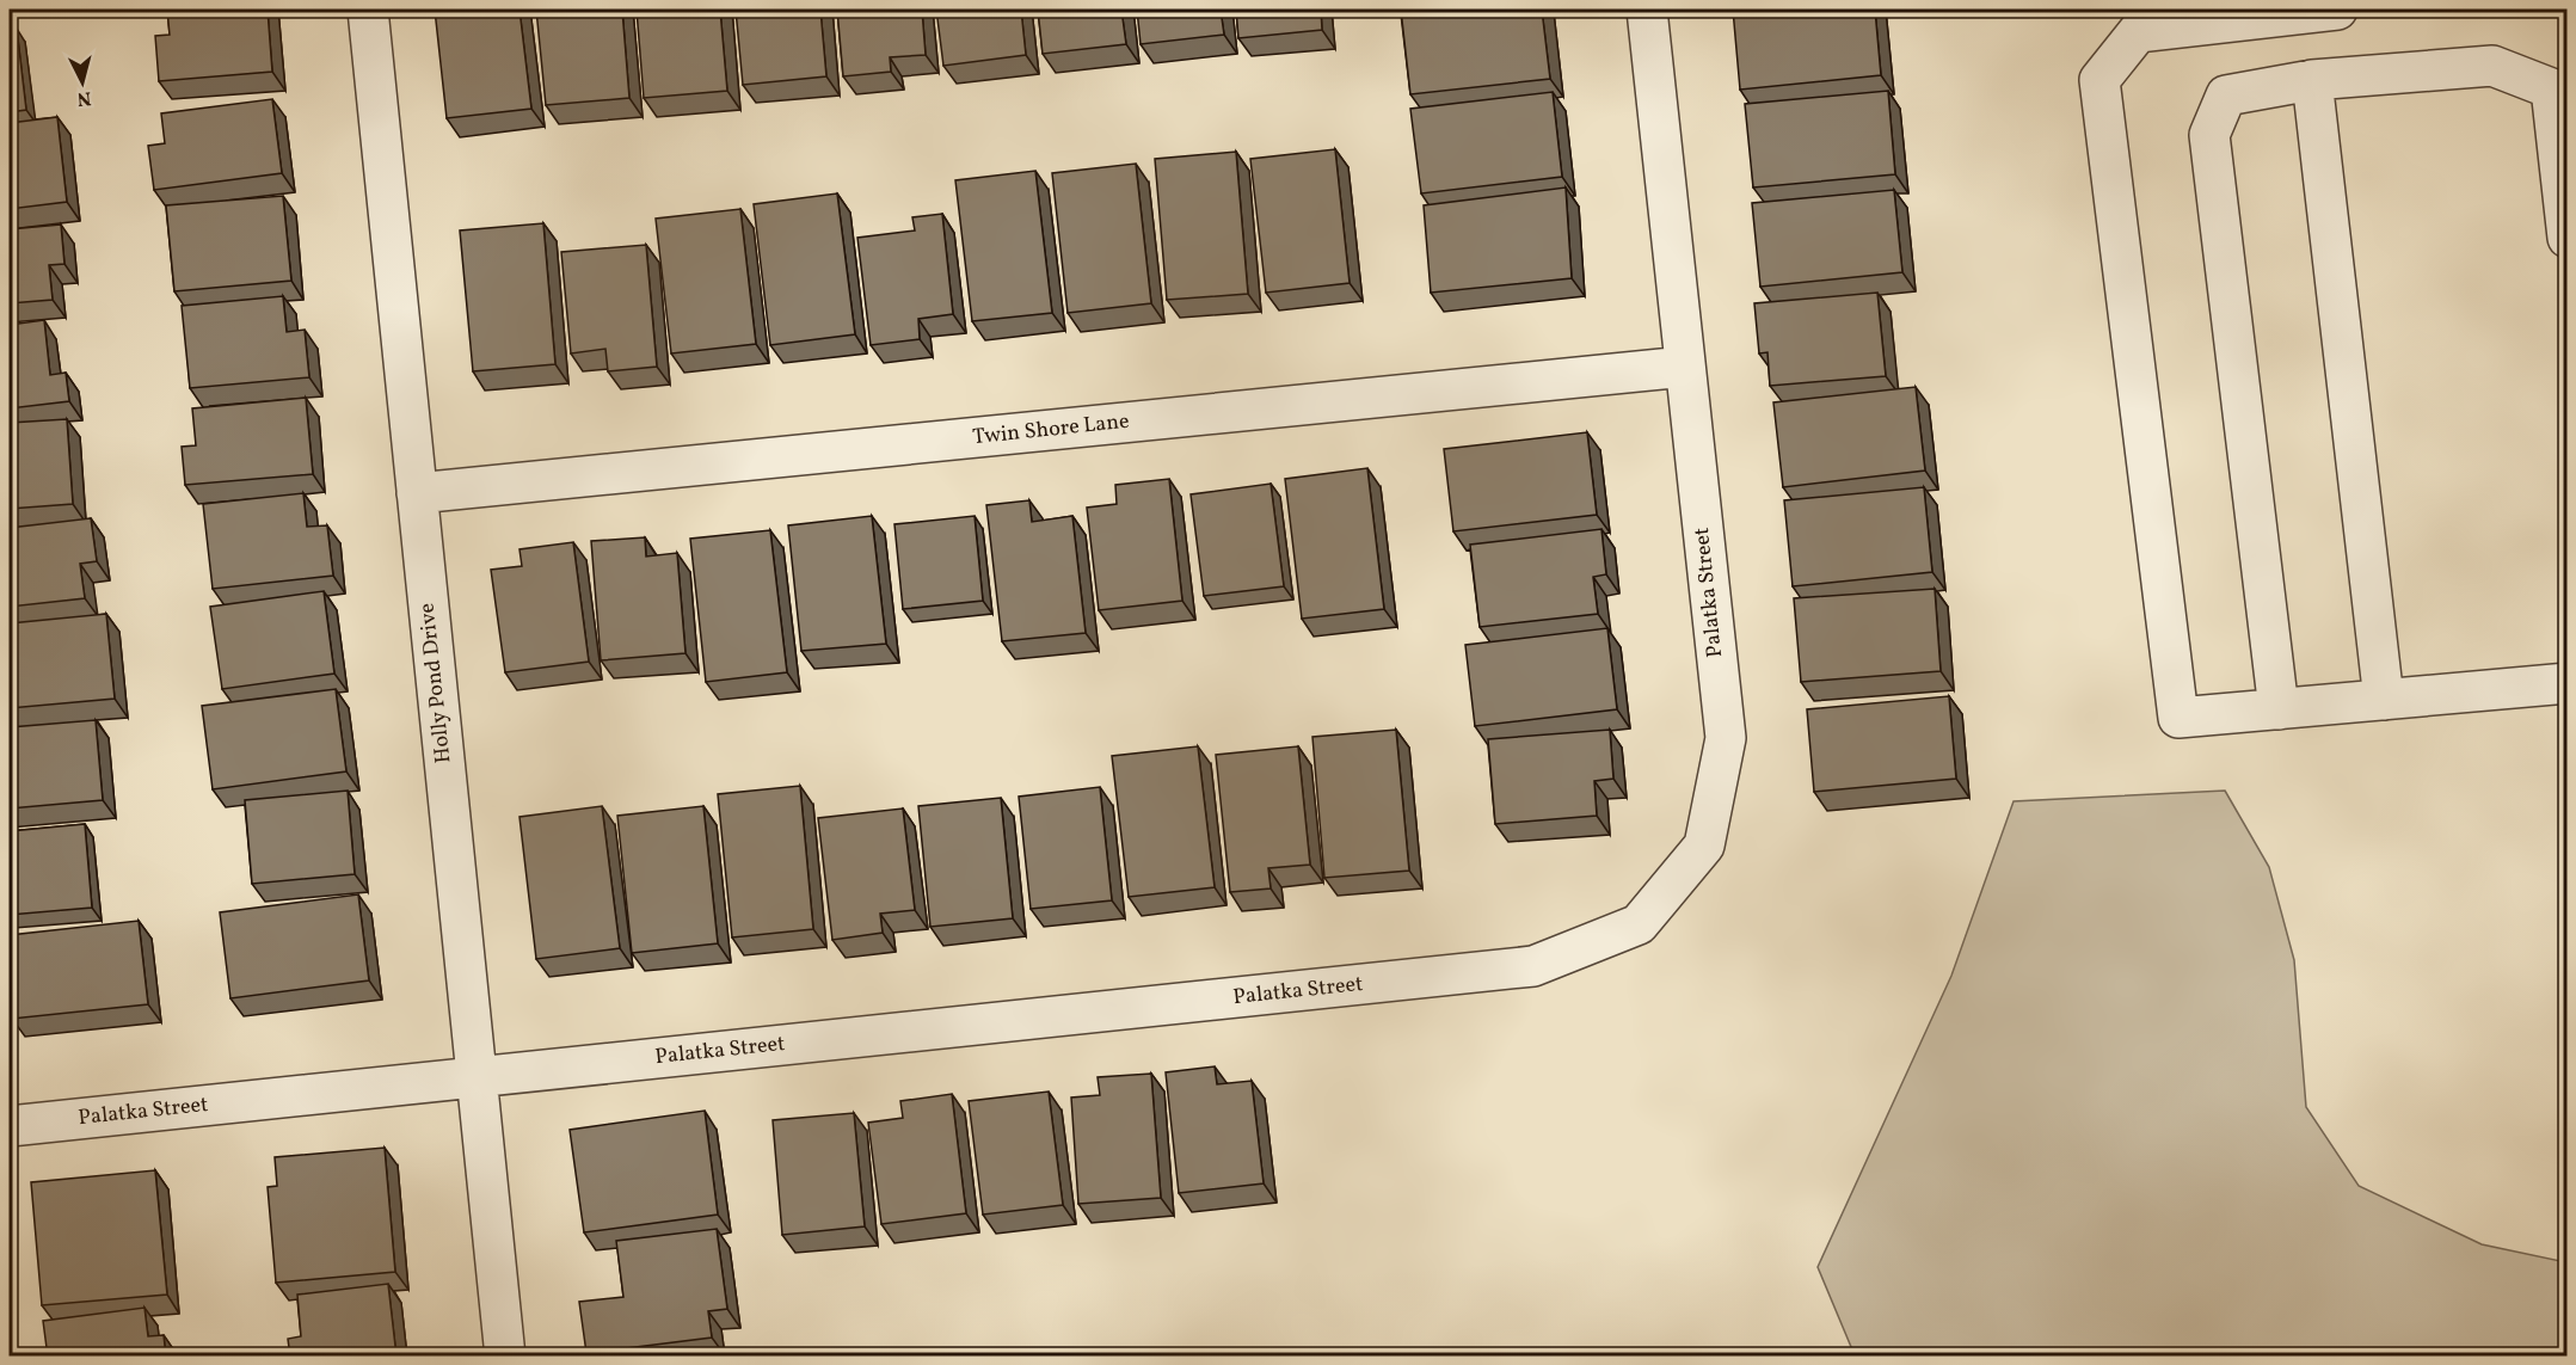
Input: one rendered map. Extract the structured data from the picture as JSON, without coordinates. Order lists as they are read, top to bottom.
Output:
{
  "streets": {
    "street": ["Twin Shore Lane", "Palatka Street", "Holly Pond Drive"]
  },
  "crossings": [
    ["Twin Shore Lane", "Palatka Street"],
    ["Twin Shore Lane", "Holly Pond Drive"],
    ["Palatka Street", "Holly Pond Drive"]
  ],
  "north": "bottom"
}
